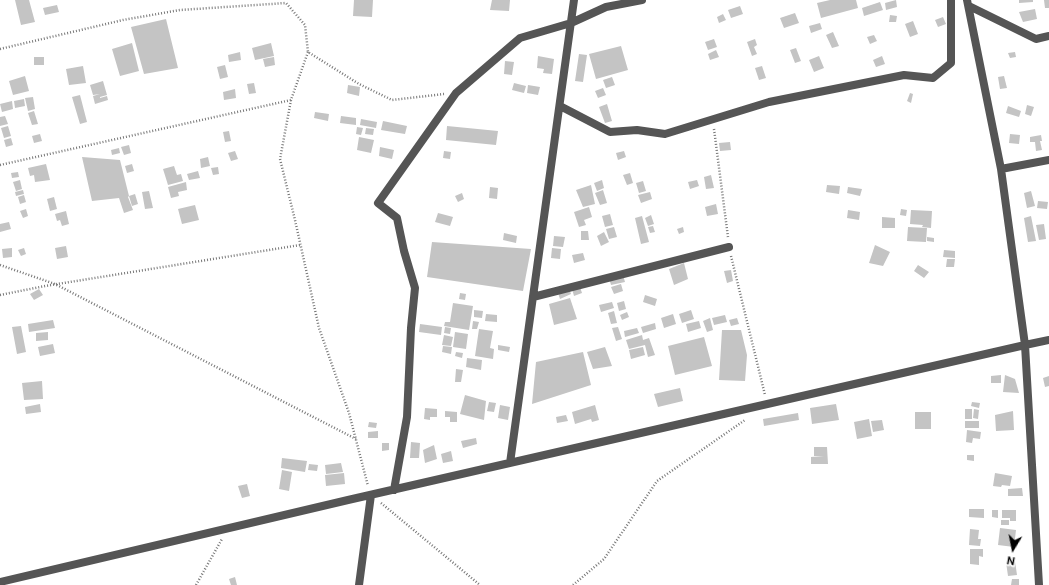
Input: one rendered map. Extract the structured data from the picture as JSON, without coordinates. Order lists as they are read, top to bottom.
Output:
{
  "north": "bottom"
}
